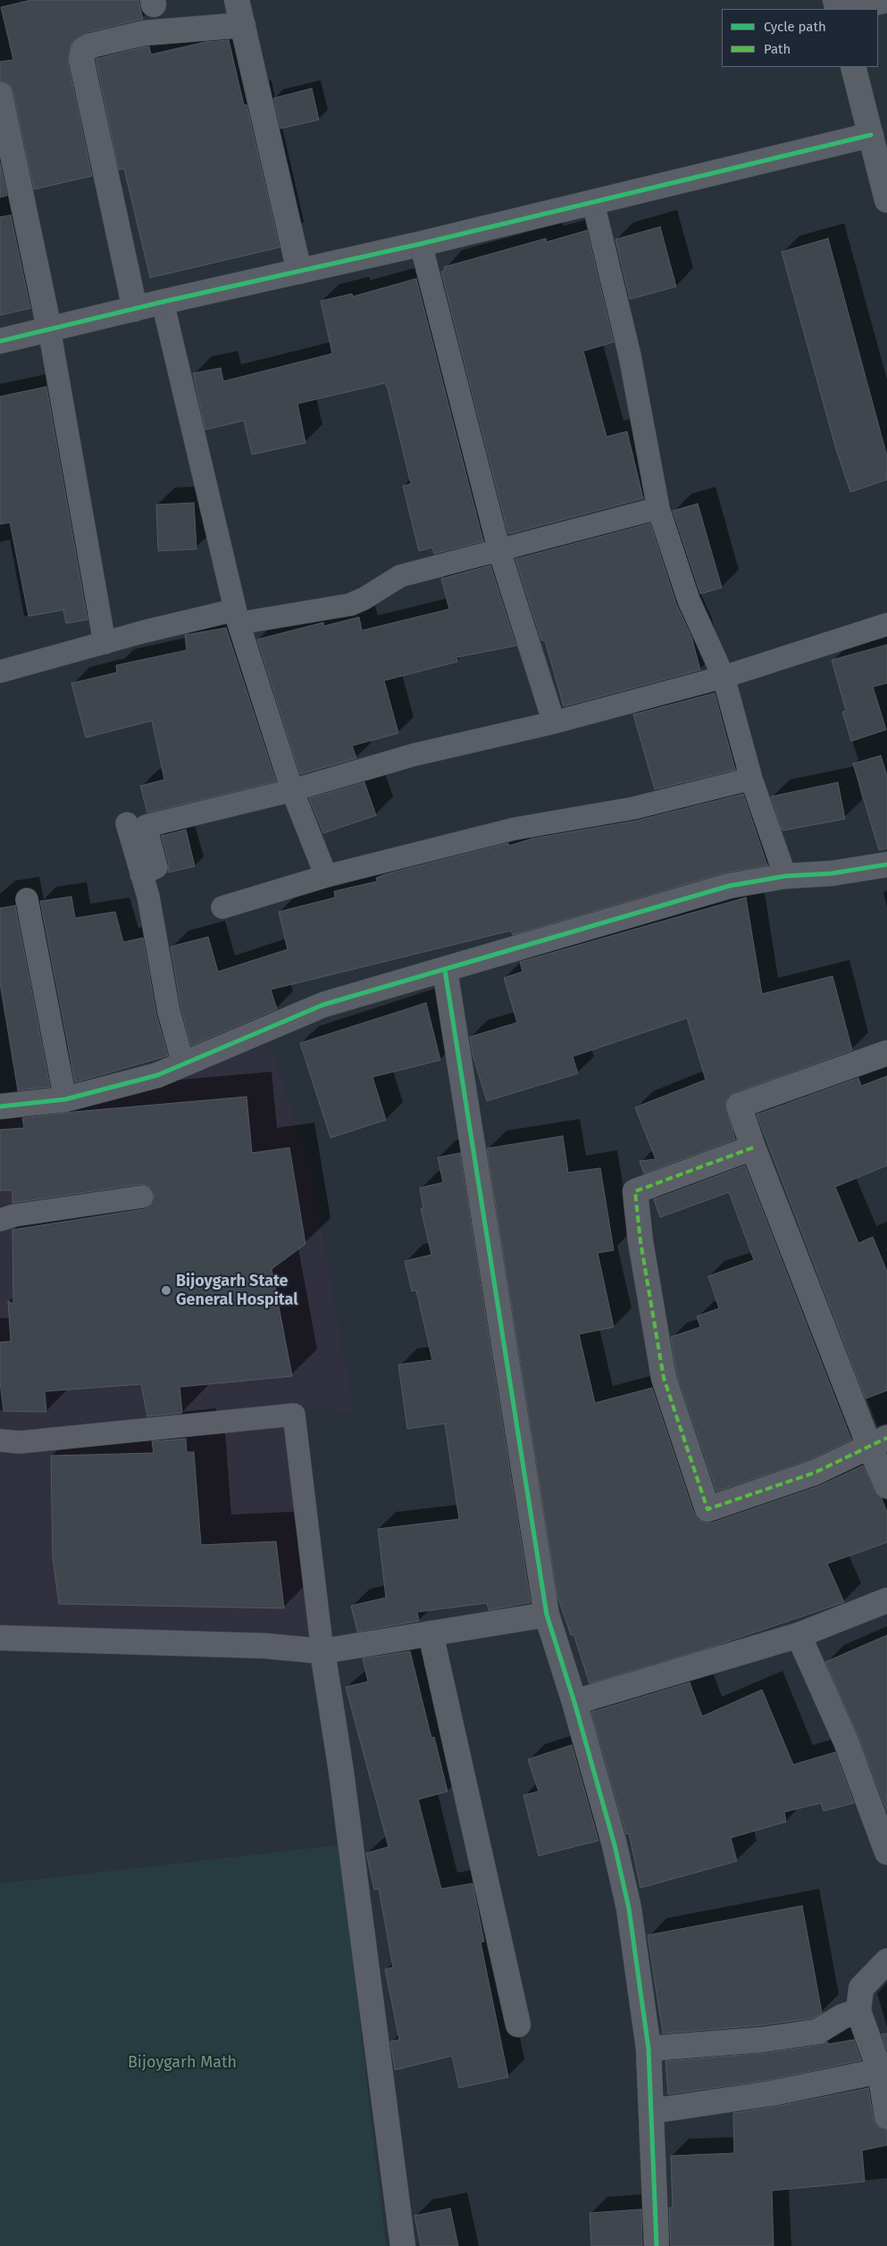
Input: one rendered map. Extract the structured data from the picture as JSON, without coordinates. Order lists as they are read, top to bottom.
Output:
{
  "parks": ["Bijoygarh Math"],
  "places": ["Bijoygarh State General Hospital"],
  "legend": ["Cycle path", "Path"]
}
